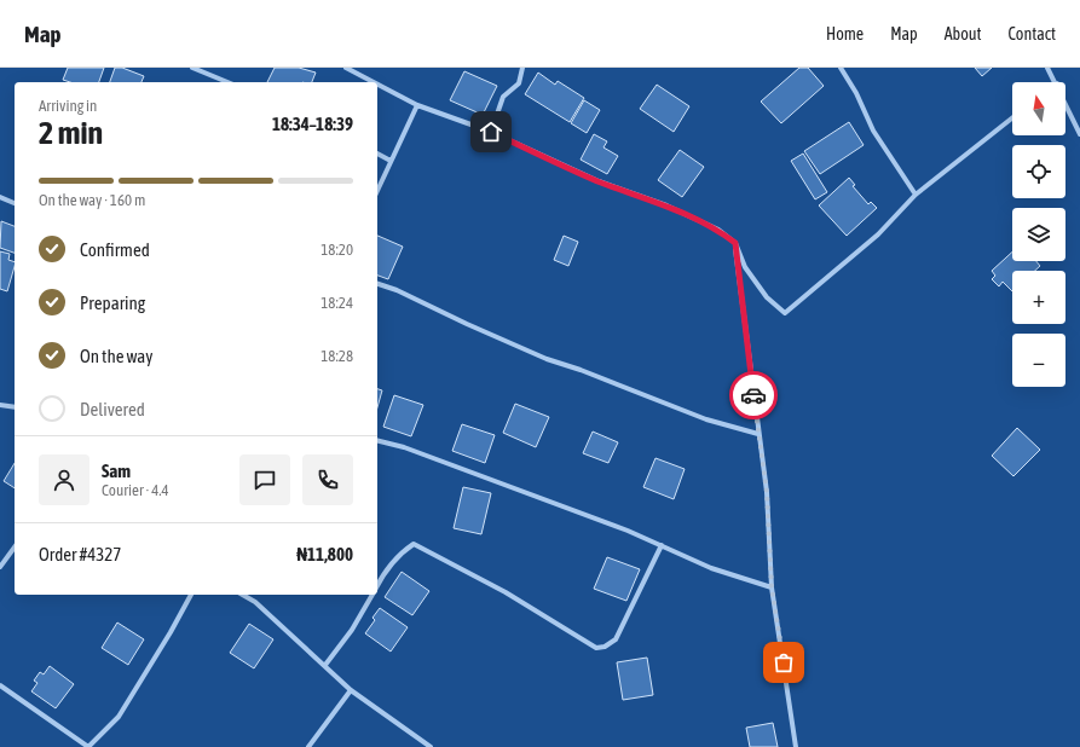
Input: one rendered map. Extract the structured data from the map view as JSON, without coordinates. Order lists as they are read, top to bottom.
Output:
{
  "north": "top",
  "page": {
    "header": "Map",
    "nav": [
      "Home",
      "Map",
      "About",
      "Contact"
    ],
    "map_buttons": ["+", "−"],
    "heading": ["2 min", "Arriving in", "18:34–18:39"],
    "panel": [
      "Sam",
      "Courier · 4.4",
      "Order #4327",
      "₦11,800"
    ],
    "bar": "On the way · 160 m",
    "list": [
      ["Confirmed", "18:20"],
      ["Preparing", "18:24"],
      ["On the way", "18:28"],
      "Delivered"
    ]
  }
}
